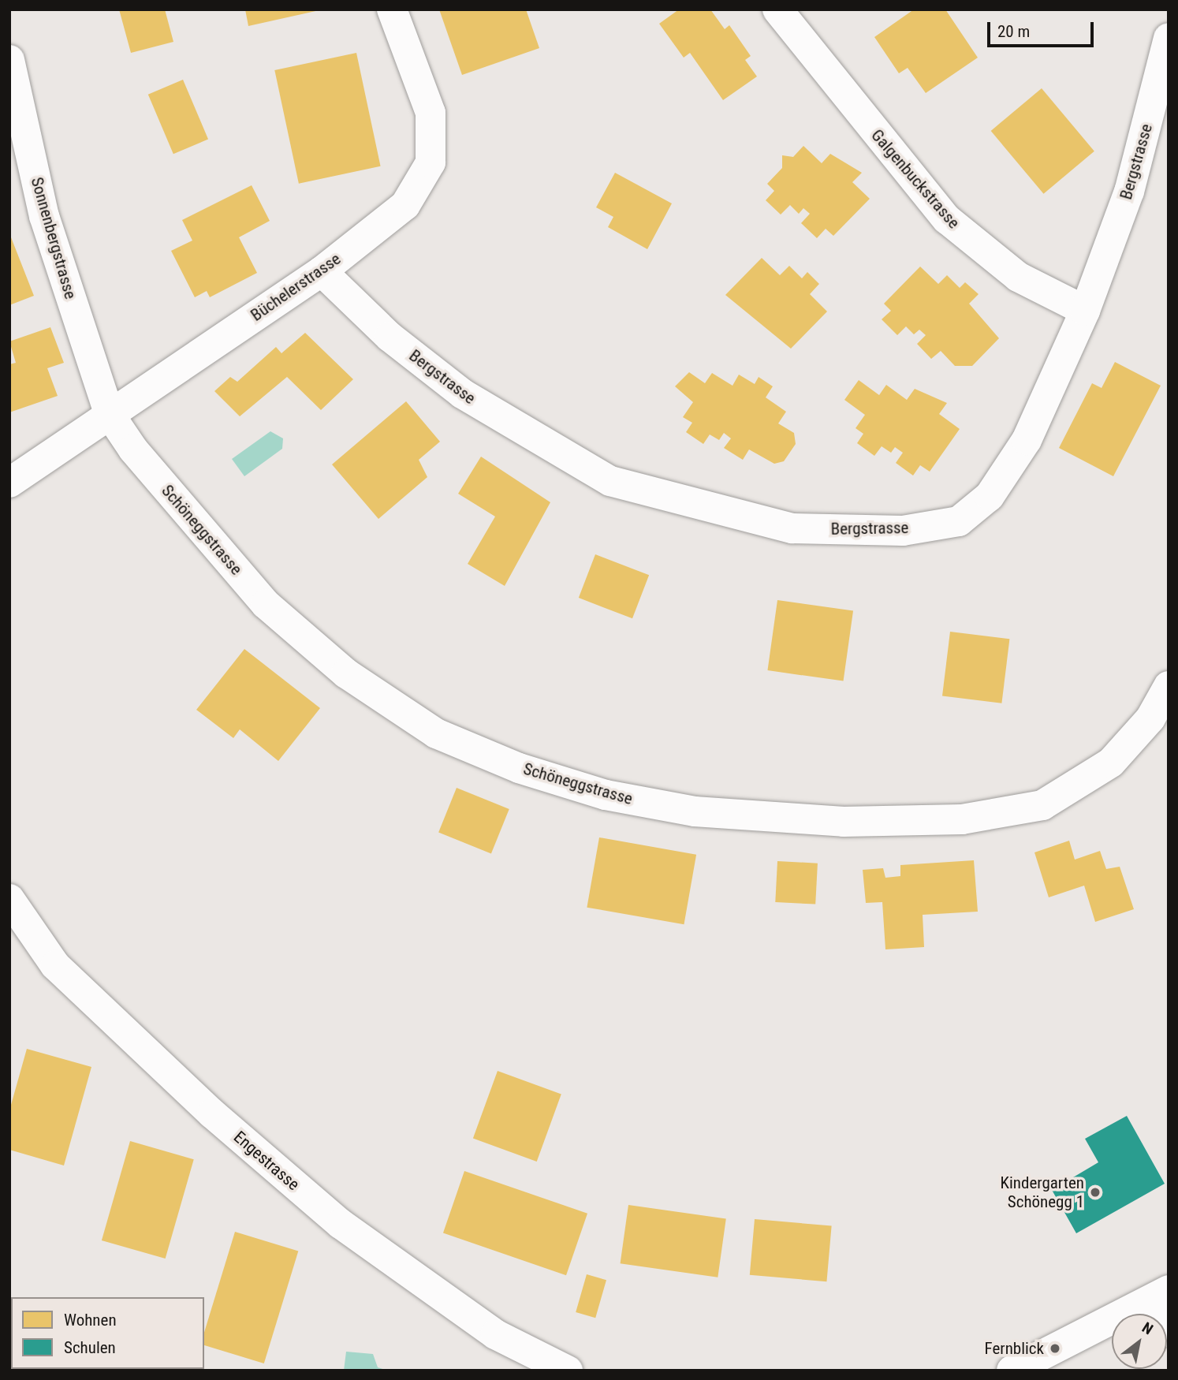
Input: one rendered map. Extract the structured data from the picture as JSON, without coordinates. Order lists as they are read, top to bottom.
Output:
{
  "streets": {
    "street": [
      "Bergstrasse",
      "Galgenbuckstrasse",
      "Sonnenbergstrasse",
      "Büchelerstrasse",
      "Schöneggstrasse",
      "Engestrasse"
    ]
  },
  "crossings": [
    ["Bergstrasse", "Galgenbuckstrasse"],
    ["Bergstrasse", "Büchelerstrasse"],
    ["Sonnenbergstrasse", "Büchelerstrasse"],
    ["Sonnenbergstrasse", "Schöneggstrasse"],
    ["Büchelerstrasse", "Schöneggstrasse"]
  ],
  "places": ["Kindergarten Schönegg 1", "Fernblick"],
  "legend": ["Wohnen", "Schulen"],
  "scale_bar": "20 m",
  "north": "top right"
}
